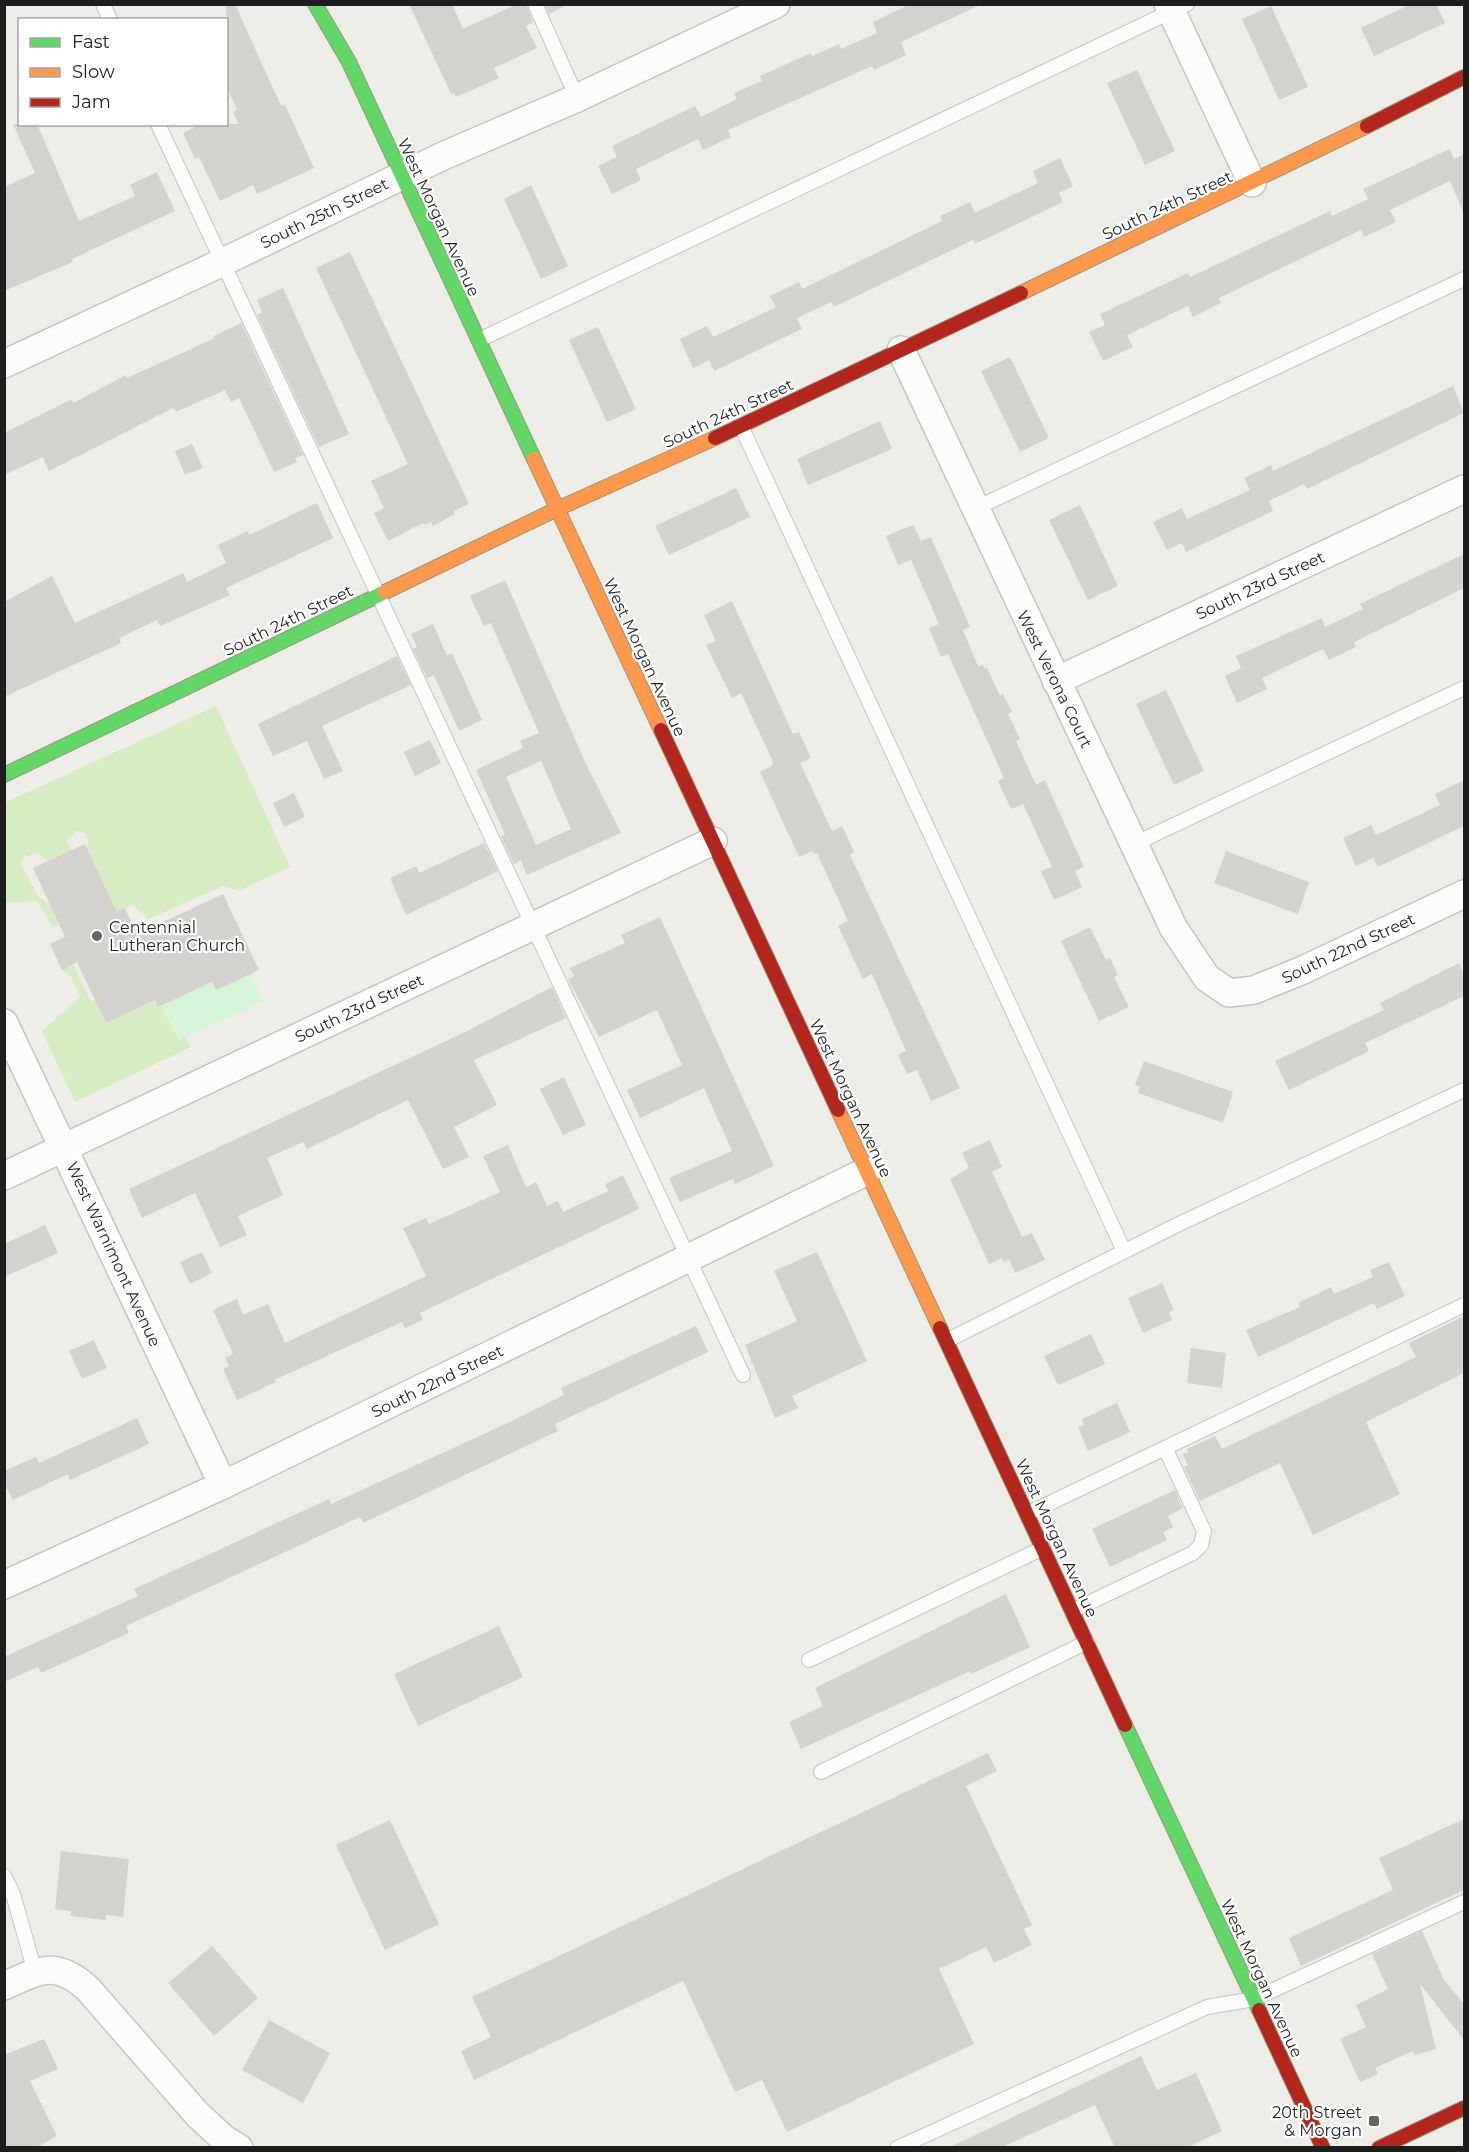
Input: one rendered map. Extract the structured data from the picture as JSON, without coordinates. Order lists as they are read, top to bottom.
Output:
{
  "streets": {
    "street": [
      "South 24th Street",
      "South 25th Street",
      "West Morgan Avenue",
      "South 23rd Street",
      "West Verona Court",
      "South 22nd Street",
      "West Warnimont Avenue"
    ]
  },
  "crossings": [
    ["South 24th Street", "West Morgan Avenue"],
    ["South 24th Street", "West Verona Court"],
    ["South 25th Street", "West Morgan Avenue"],
    ["West Morgan Avenue", "South 23rd Street"],
    ["West Morgan Avenue", "South 22nd Street"],
    ["South 23rd Street", "West Verona Court"],
    ["South 23rd Street", "West Warnimont Avenue"],
    ["West Verona Court", "South 22nd Street"],
    ["South 22nd Street", "West Warnimont Avenue"]
  ],
  "places": {
    "other": ["Centennial Lutheran Church"],
    "transit": ["20th Street & Morgan"]
  },
  "legend": ["Fast", "Slow", "Jam"]
}
